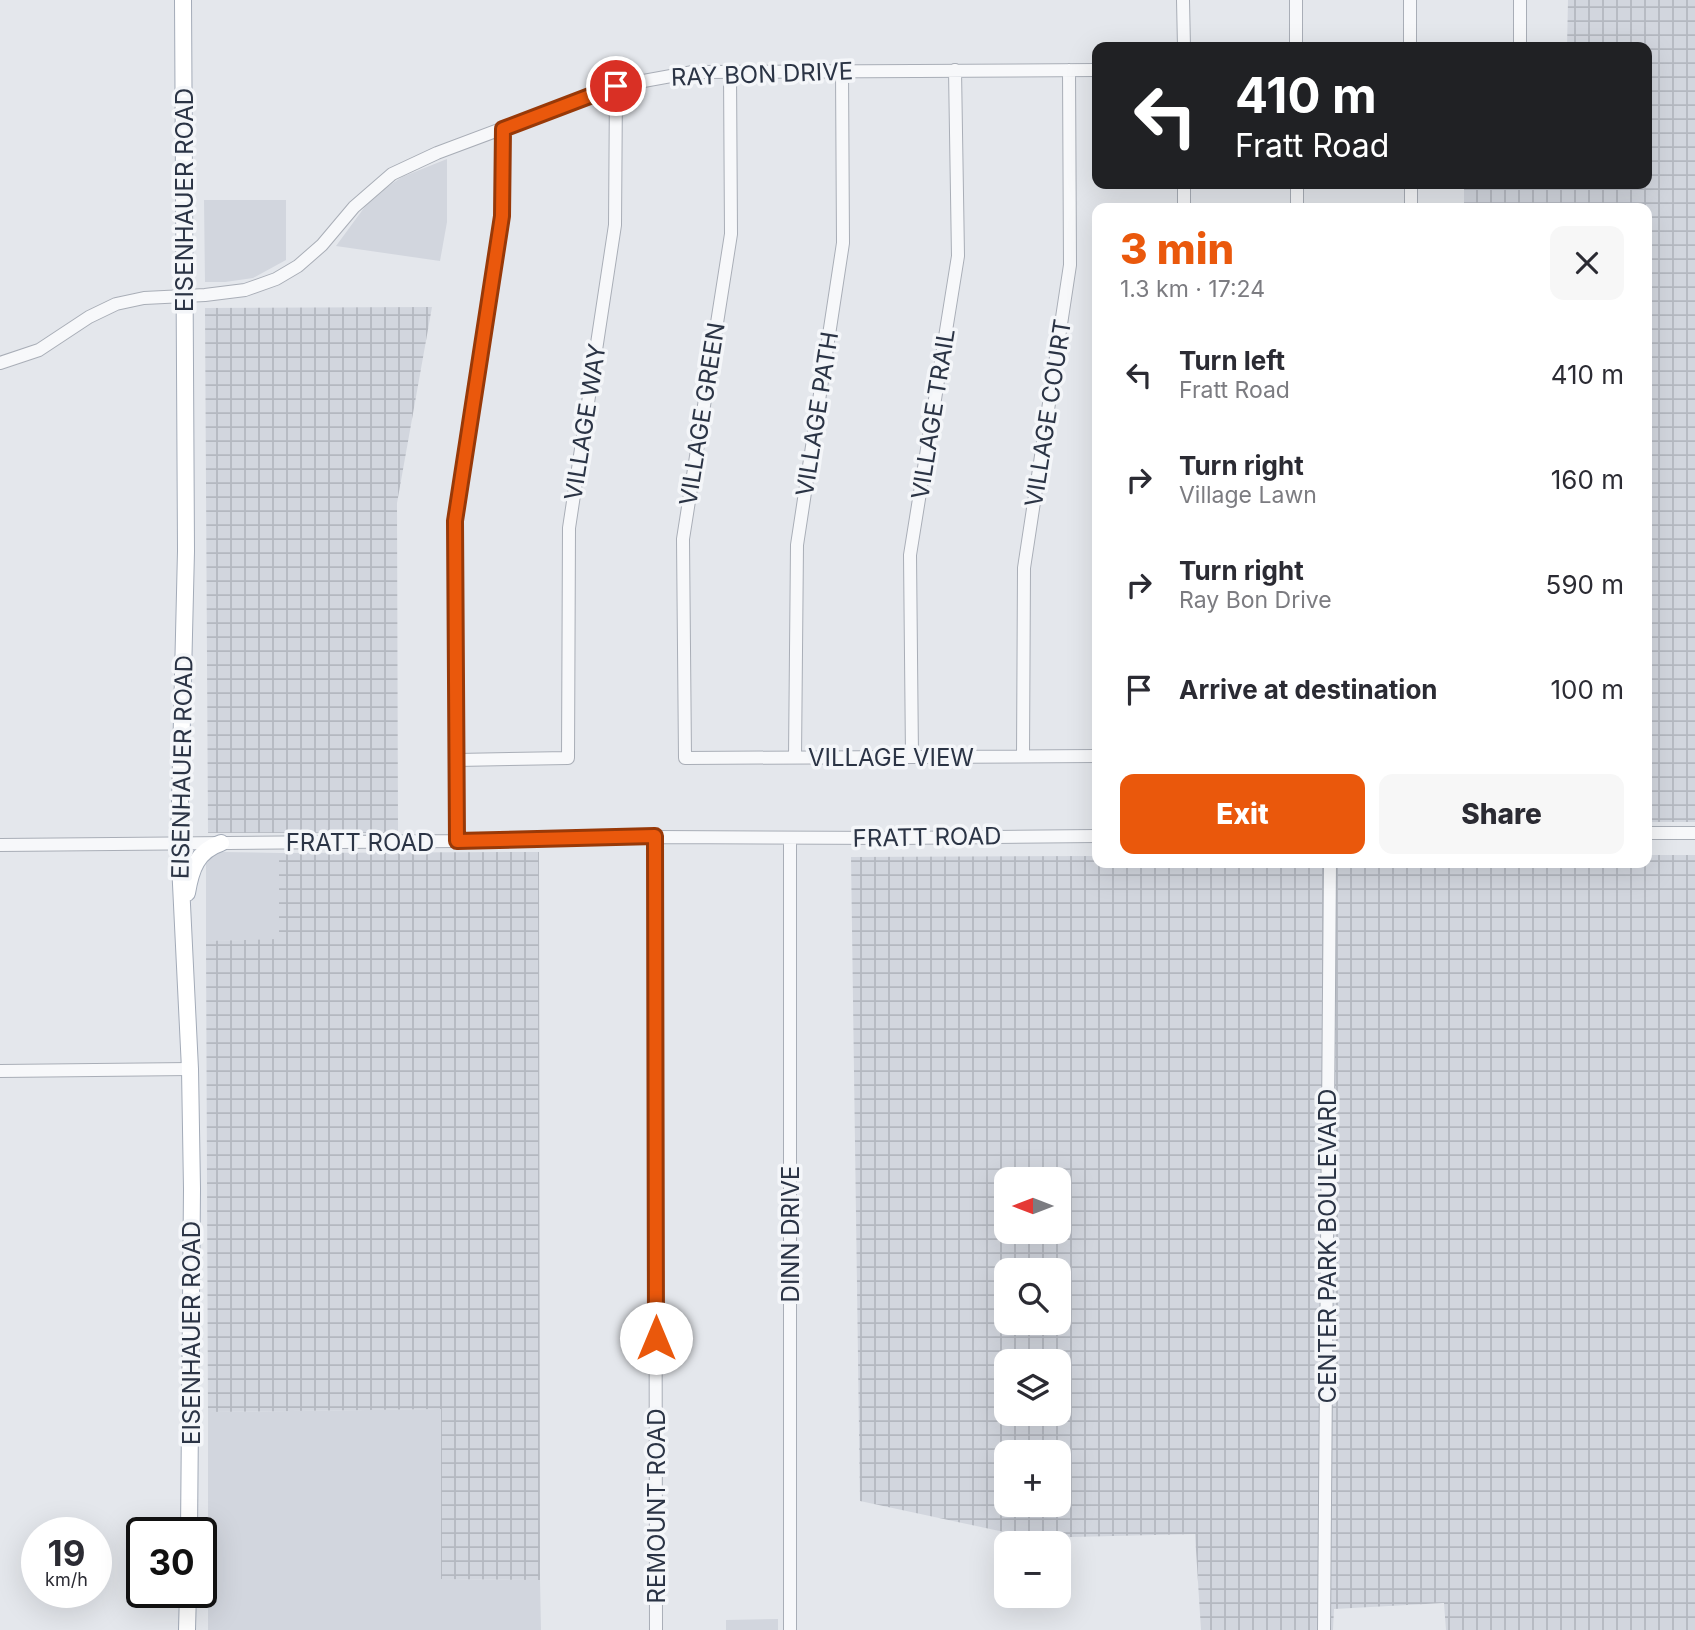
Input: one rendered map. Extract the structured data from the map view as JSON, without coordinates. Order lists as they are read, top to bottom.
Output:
{
  "streets": {
    "main road": ["EISENHAUER ROAD"],
    "street": [
      "RAY BON DRIVE",
      "VILLAGE COURT",
      "VILLAGE GREEN",
      "VILLAGE PATH",
      "VILLAGE TRAIL",
      "VILLAGE WAY",
      "VILLAGE VIEW",
      "FRATT ROAD",
      "DINN DRIVE",
      "CENTER PARK BOULEVARD",
      "REMOUNT ROAD"
    ]
  },
  "crossings": [
    ["RAY BON DRIVE", "EISENHAUER ROAD"],
    ["RAY BON DRIVE", "VILLAGE COURT"],
    ["RAY BON DRIVE", "VILLAGE GREEN"],
    ["RAY BON DRIVE", "VILLAGE PATH"],
    ["RAY BON DRIVE", "VILLAGE TRAIL"],
    ["RAY BON DRIVE", "VILLAGE WAY"],
    ["EISENHAUER ROAD", "FRATT ROAD"],
    ["VILLAGE COURT", "VILLAGE VIEW"],
    ["VILLAGE GREEN", "VILLAGE VIEW"],
    ["VILLAGE PATH", "VILLAGE VIEW"],
    ["VILLAGE TRAIL", "VILLAGE VIEW"],
    ["FRATT ROAD", "DINN DRIVE"],
    ["FRATT ROAD", "REMOUNT ROAD"]
  ],
  "north": "left",
  "page": {
    "turn": ["410 m", "Fratt Road"],
    "heading": ["3 min", "1.3 km · 17:24"],
    "list": [
      {
        "name": "Turn left",
        "note": "Fratt Road",
        "value": "410 m"
      },
      {
        "name": "Turn right",
        "note": "Village Lawn",
        "value": "160 m"
      },
      {
        "name": "Turn right",
        "note": "Ray Bon Drive",
        "value": "590 m"
      },
      {
        "name": "Arrive at destination",
        "value": "100 m"
      }
    ],
    "buttons": ["Exit", "Share"],
    "map_buttons": ["+", "−"],
    "speed": "19 km/h",
    "limit": "30"
  }
}
